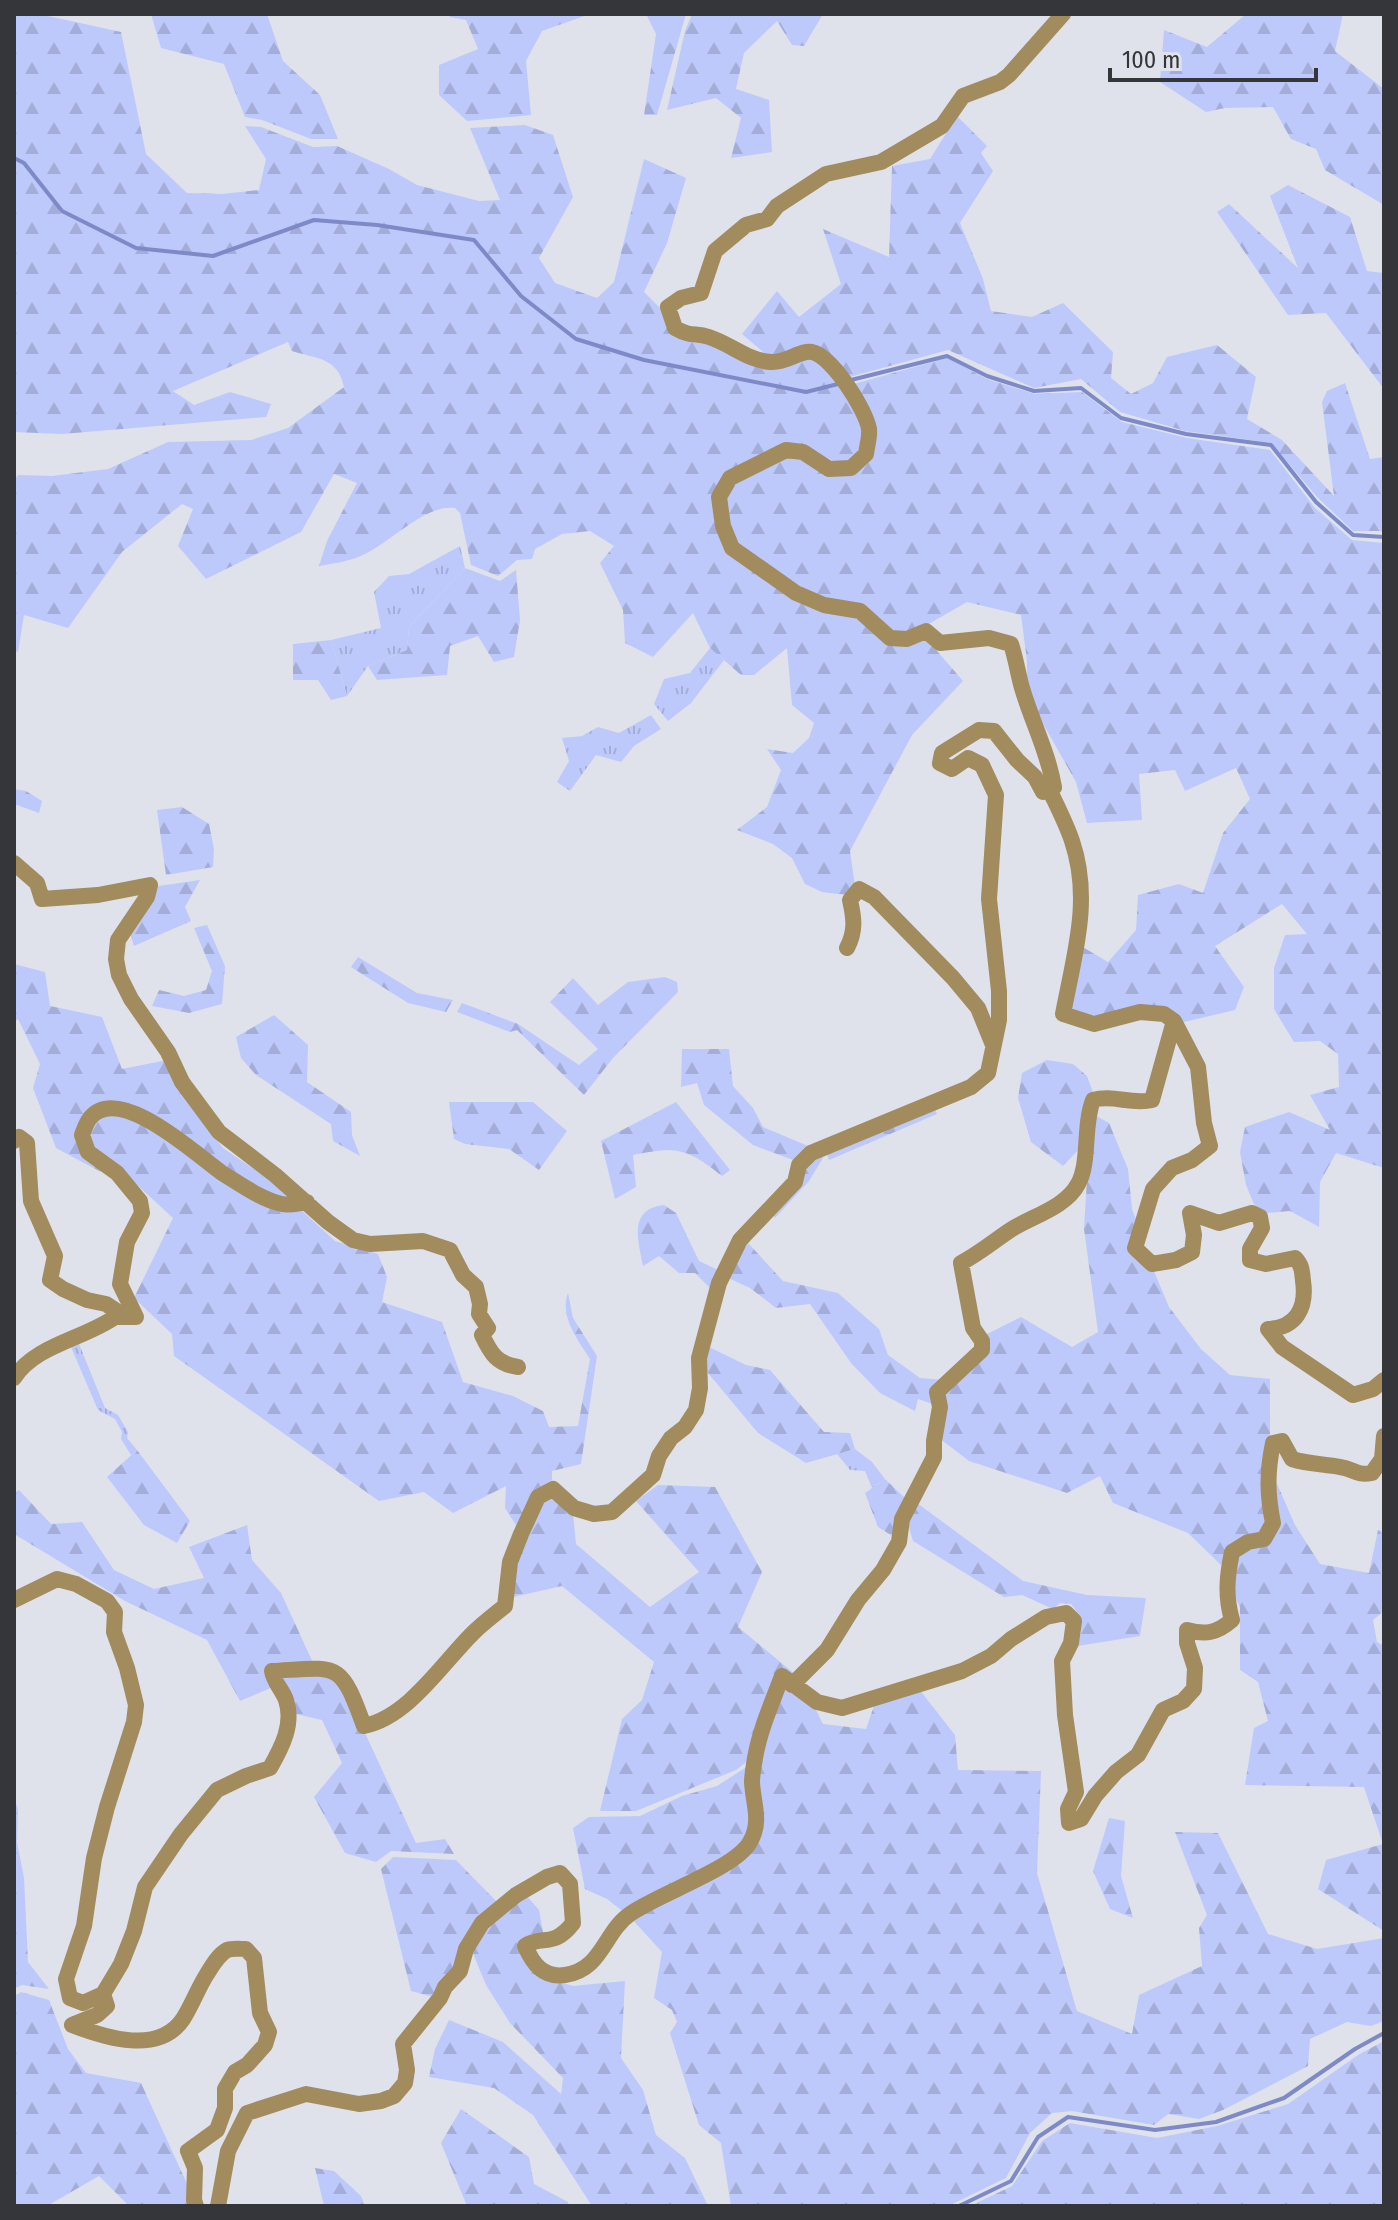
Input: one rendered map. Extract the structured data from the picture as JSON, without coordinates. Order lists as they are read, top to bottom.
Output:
{
  "scale_bar": "100 m"
}
